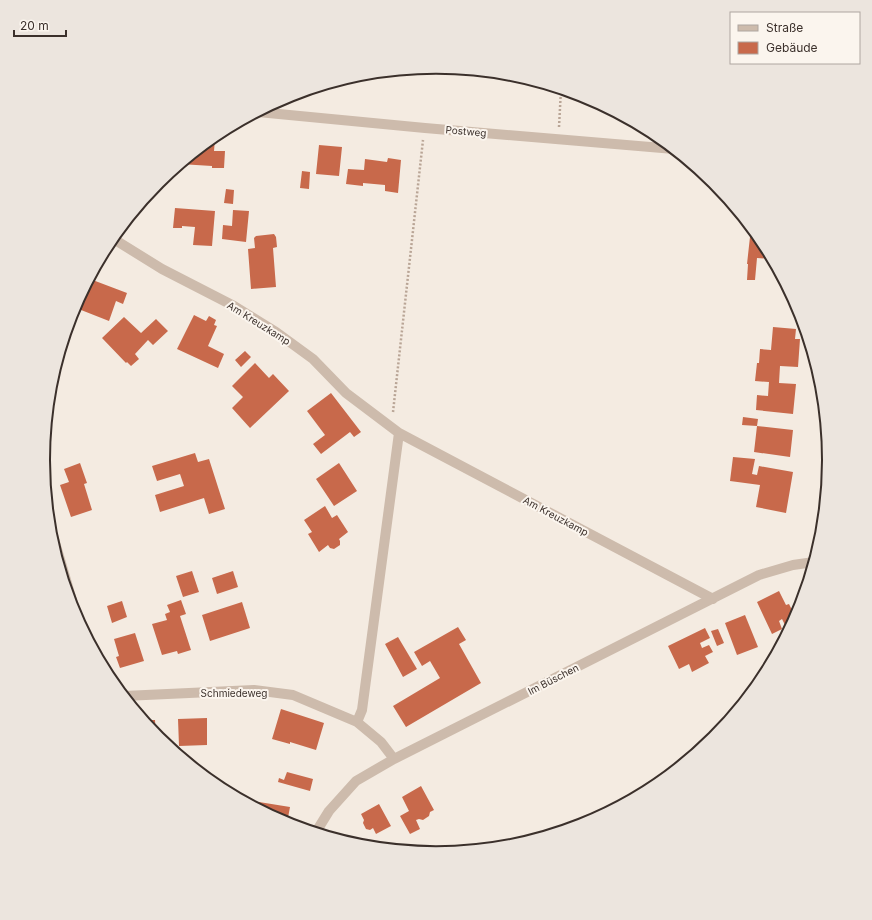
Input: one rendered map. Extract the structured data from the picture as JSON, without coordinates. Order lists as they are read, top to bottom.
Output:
{
  "streets": {
    "street": [
      "Postweg",
      "Am Kreuzkamp",
      "Im Büschen",
      "Schmiedeweg"
    ]
  },
  "crossings": [
    ["Am Kreuzkamp", "Im Büschen"],
    ["Im Büschen", "Schmiedeweg"]
  ],
  "legend": ["Straße", "Gebäude"],
  "scale_bar": "20 m"
}
